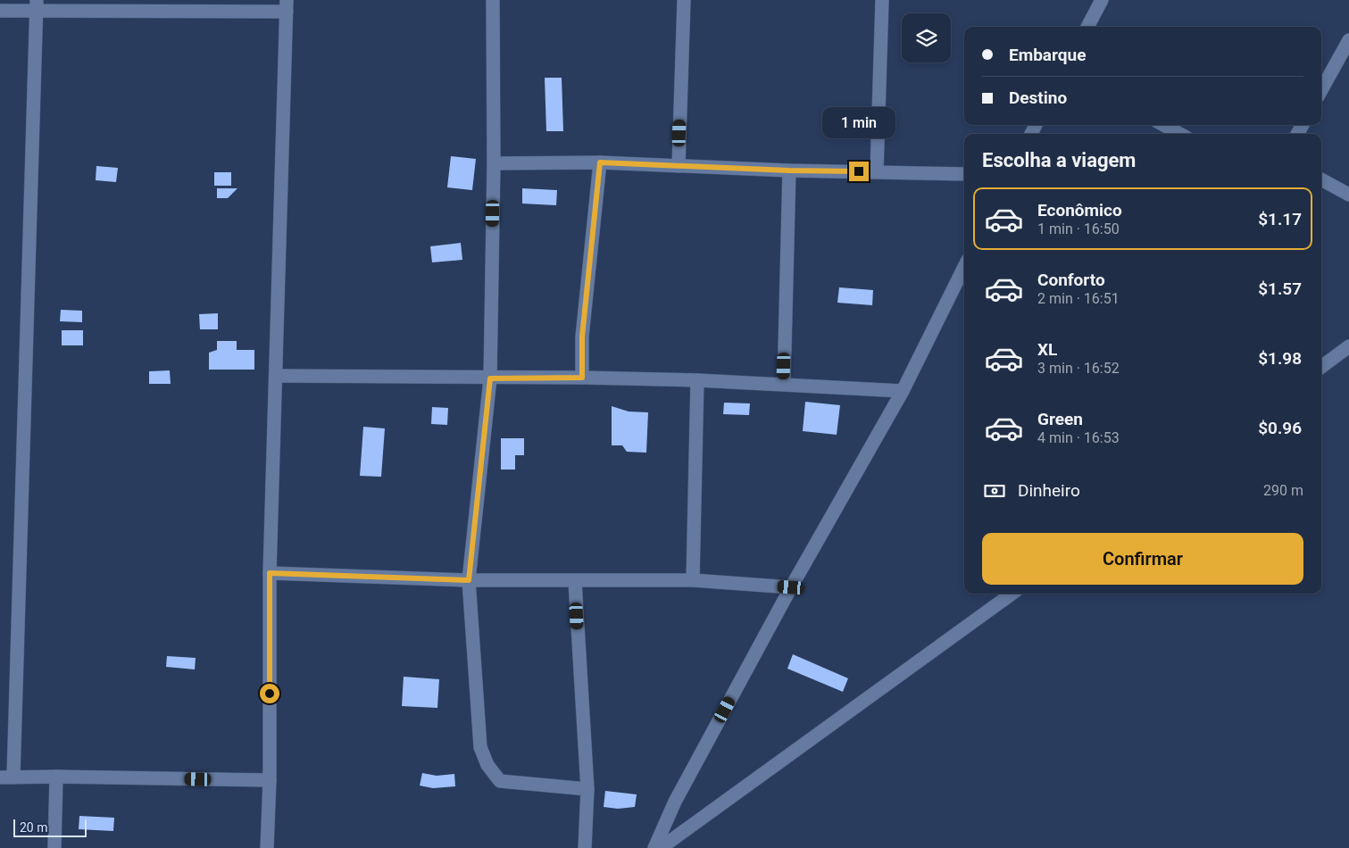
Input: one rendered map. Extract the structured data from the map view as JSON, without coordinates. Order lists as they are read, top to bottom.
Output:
{
  "scale_bar": "20 m",
  "page": {
    "banner": ["Embarque", "Destino"],
    "bubble": "1 min",
    "heading": "Escolha a viagem",
    "list": [
      {
        "name": "Econômico",
        "note": "1 min · 16:50",
        "value": "$1.17"
      },
      {
        "name": "Conforto",
        "note": "2 min · 16:51",
        "value": "$1.57"
      },
      {
        "name": "XL",
        "note": "3 min · 16:52",
        "value": "$1.98"
      },
      {
        "name": "Green",
        "note": "4 min · 16:53",
        "value": "$0.96"
      }
    ],
    "pay": ["Dinheiro", "290 m"],
    "buttons": "Confirmar",
    "scale": "20 m"
  }
}
